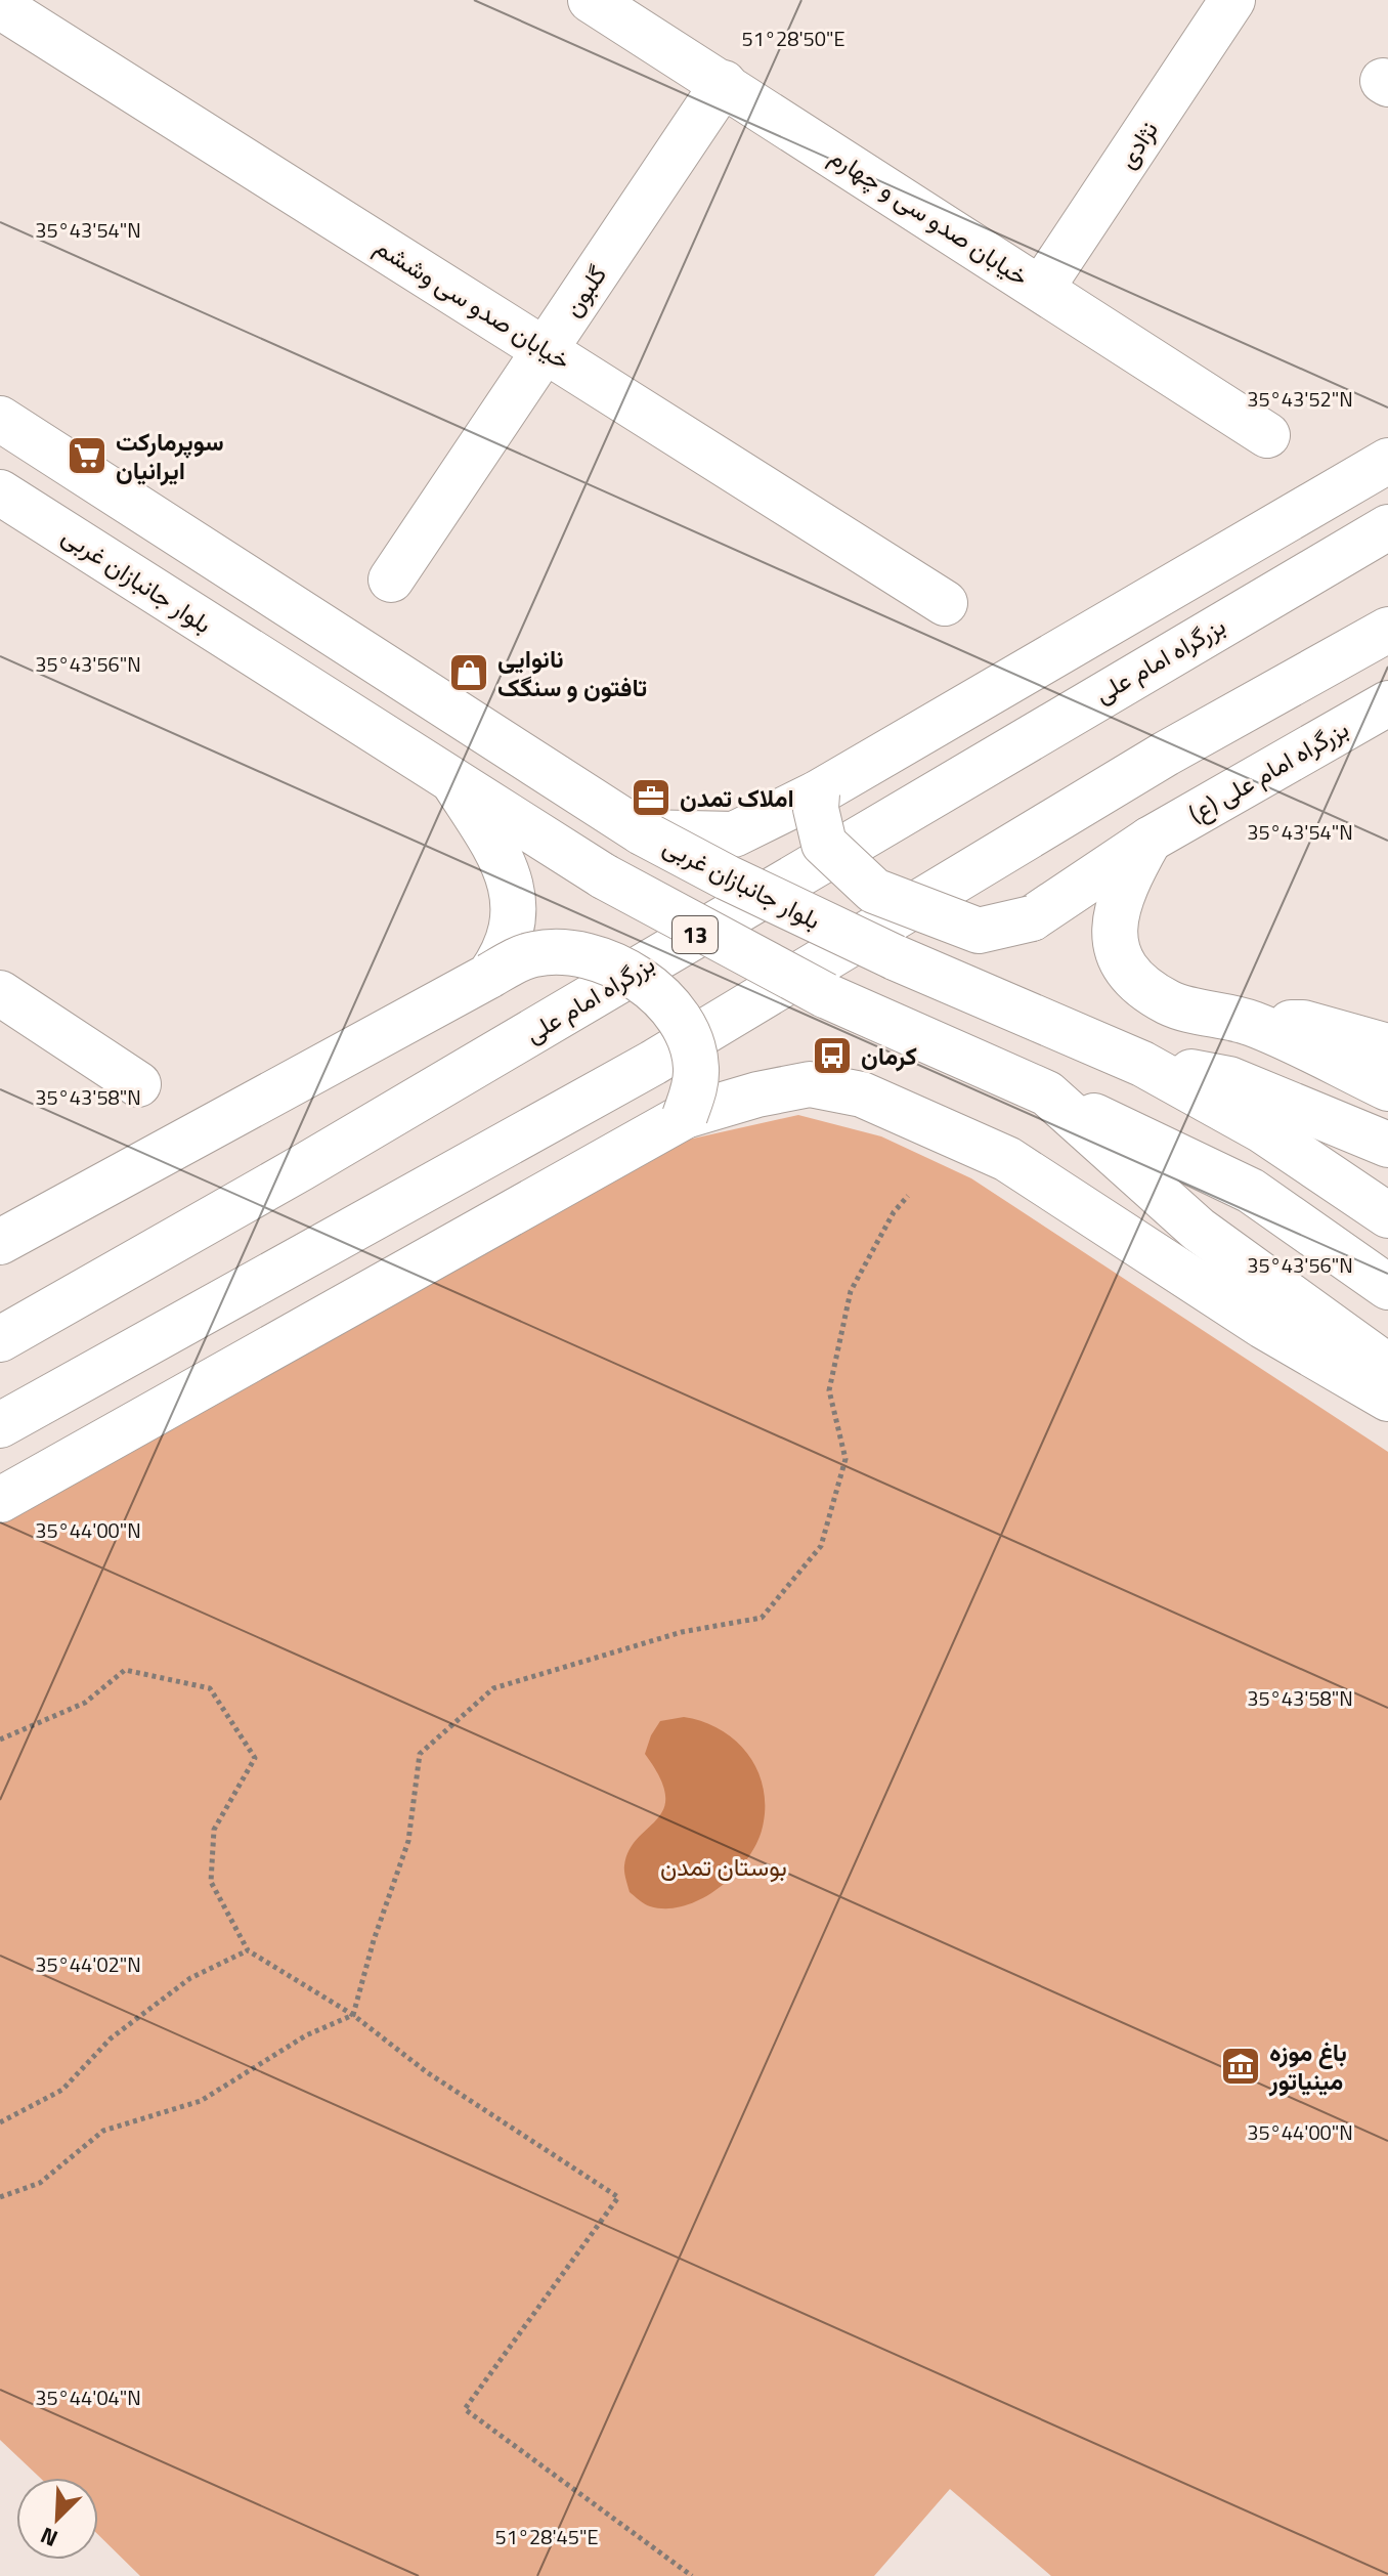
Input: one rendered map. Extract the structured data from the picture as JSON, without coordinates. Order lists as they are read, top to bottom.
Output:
{
  "streets": {
    "main road": [
      "نژادی",
      "خیابان صدو سی و چهارم",
      "گلبون",
      "خیابان صدو سی وششم",
      "بلوار جانبازان غربی",
      "بزرگراه امام علی",
      "بزرگراه امام علی (ع)",
      "13"
    ]
  },
  "crossings": [
    ["نژادی", "خیابان صدو سی و چهارم"],
    ["خیابان صدو سی و چهارم", "گلبون"],
    ["گلبون", "خیابان صدو سی وششم"]
  ],
  "parks": ["بوستان تمدن"],
  "places": {
    "supermarket": ["سوپرمارکت ایرانیان"],
    "shop": ["نانوایی تافتون و سنگک"],
    "office": ["املاک تمدن"],
    "bus stop": ["کرمان"],
    "museum": ["باغ موزه مینیاتور"]
  },
  "north": "bottom left",
  "coordinates": [
    "51°28'50\"E",
    "35°43'54\"N",
    "35°43'52\"N",
    "35°43'56\"N",
    "35°43'58\"N",
    "35°44'00\"N",
    "35°44'02\"N",
    "35°44'04\"N",
    "51°28'45\"E"
  ]
}
